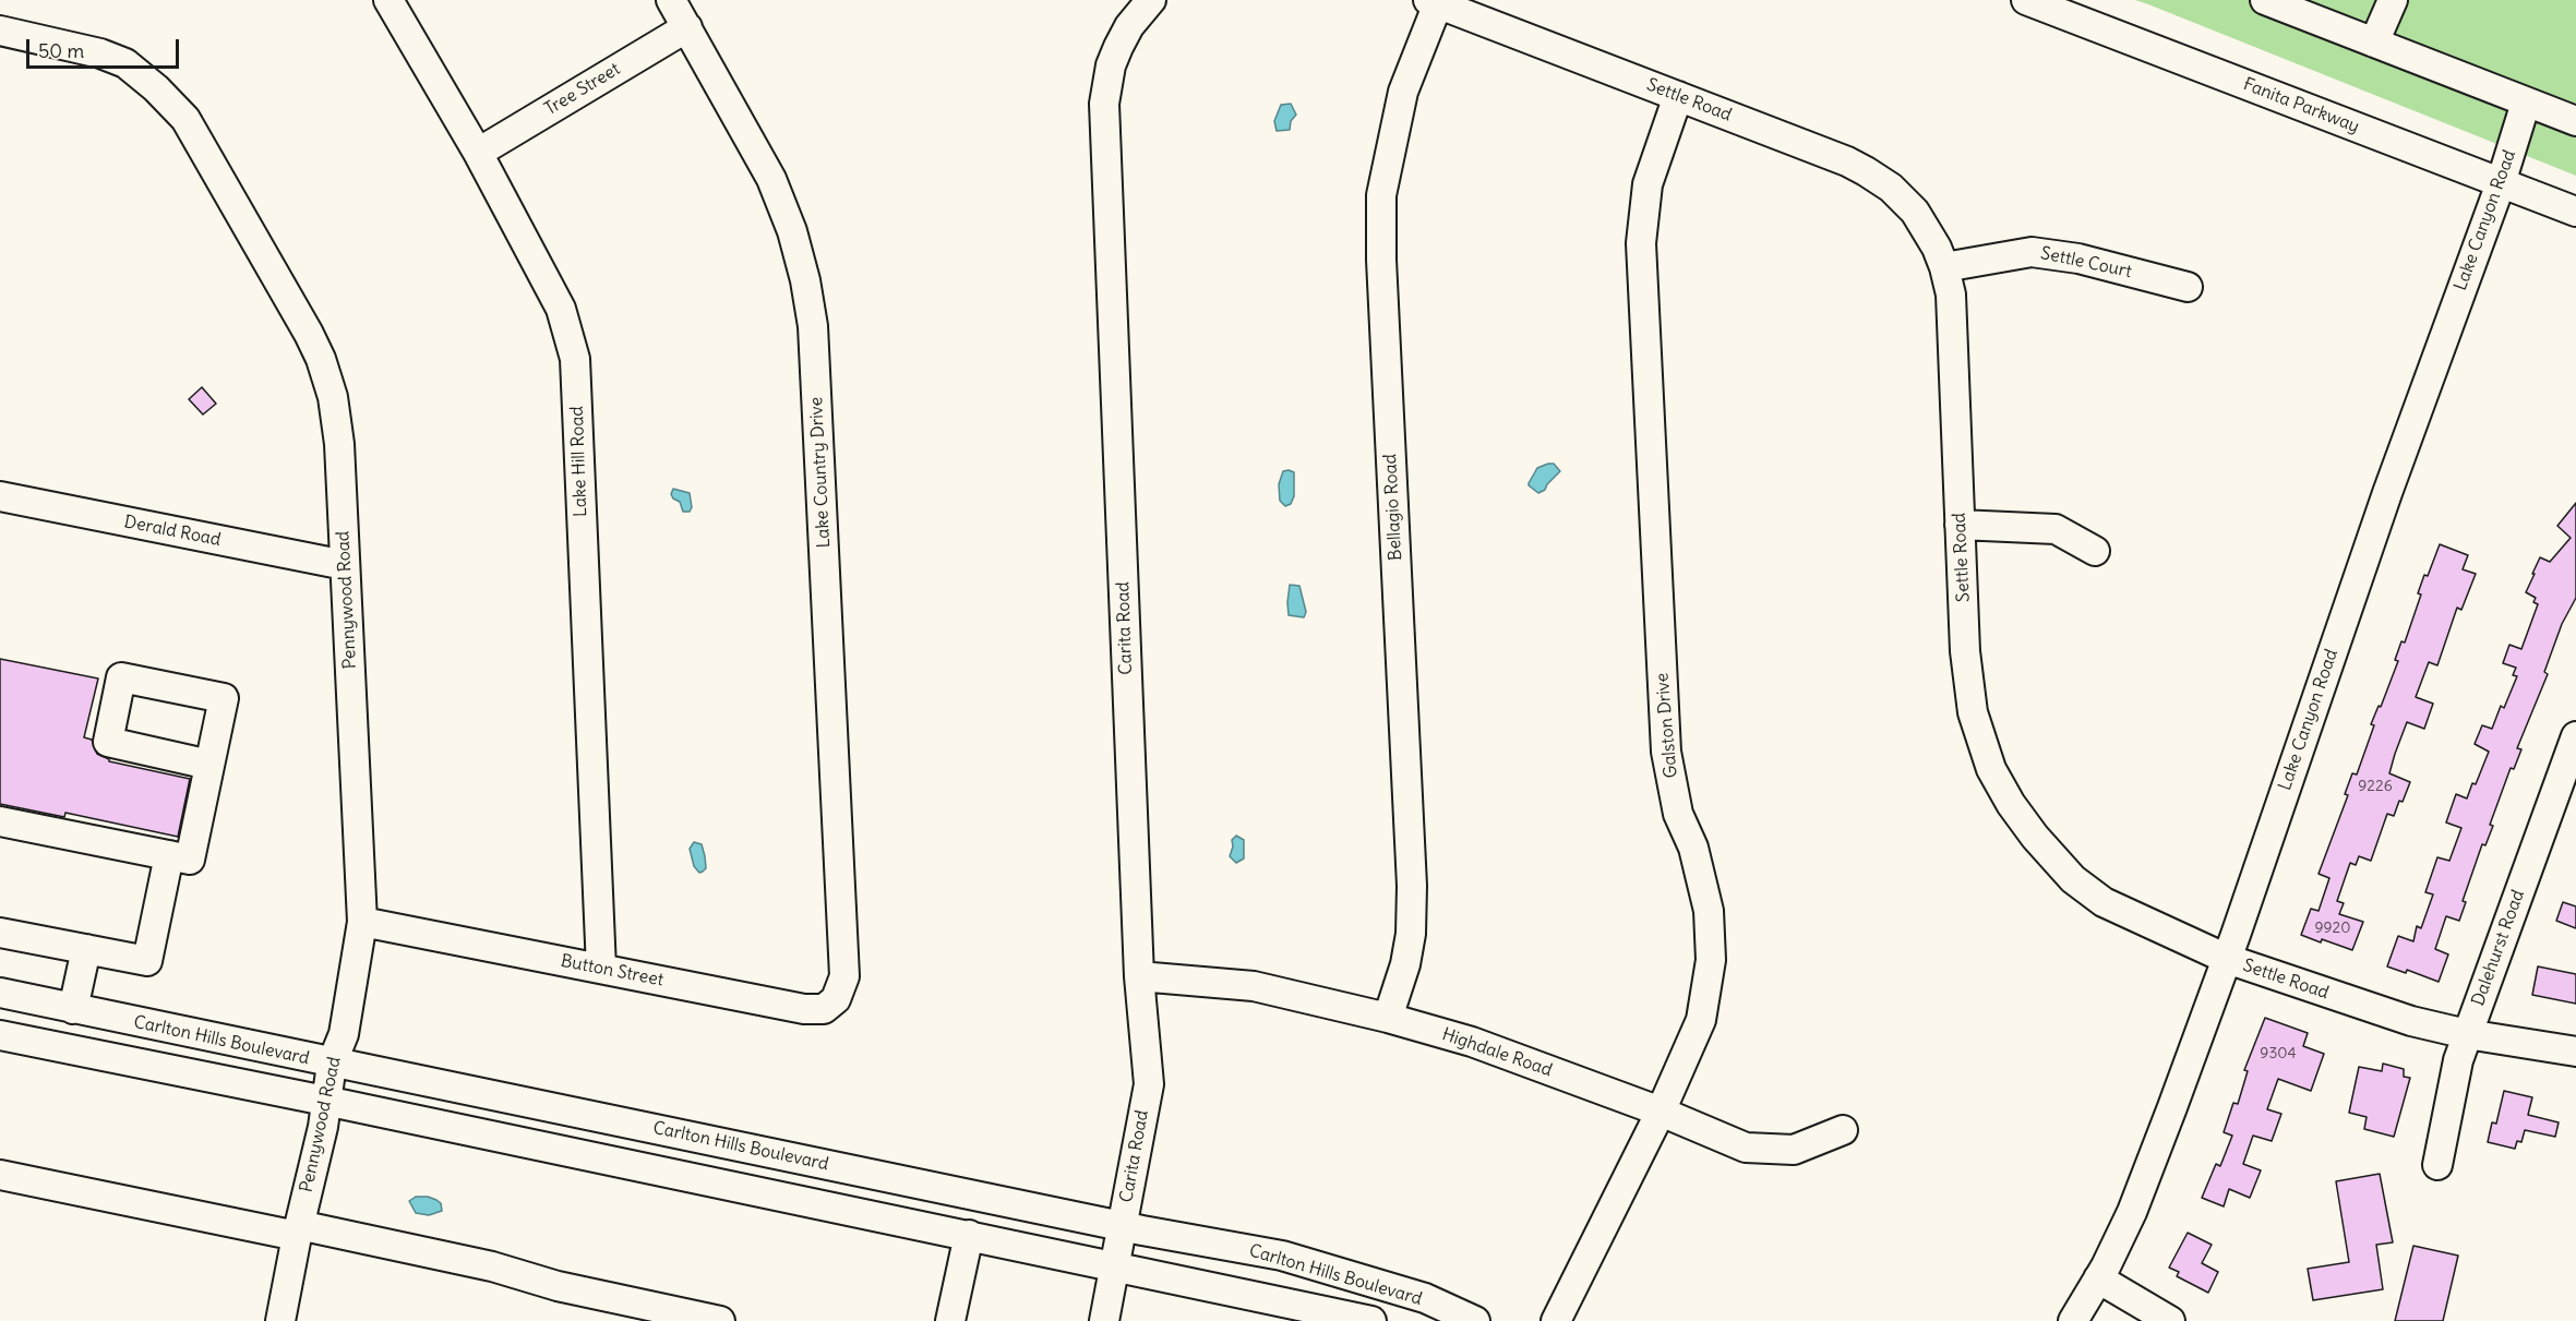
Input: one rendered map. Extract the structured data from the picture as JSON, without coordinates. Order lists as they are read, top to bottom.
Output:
{
  "streets": {
    "street": [
      "Tree Street",
      "Settle Road",
      "Fanita Parkway",
      "Lake Canyon Road",
      "Settle Court",
      "Lake Hill Road",
      "Lake Country Drive",
      "Bellagio Road",
      "Derald Road",
      "Pennywood Road",
      "Carita Road",
      "Galston Drive",
      "Dalehurst Road",
      "Button Street",
      "Carlton Hills Boulevard",
      "Highdale Road"
    ]
  },
  "crossings": [
    ["Tree Street", "Lake Hill Road"],
    ["Tree Street", "Lake Country Drive"],
    ["Settle Road", "Lake Canyon Road"],
    ["Settle Road", "Settle Court"],
    ["Settle Road", "Bellagio Road"],
    ["Settle Road", "Galston Drive"],
    ["Settle Road", "Dalehurst Road"],
    ["Fanita Parkway", "Lake Canyon Road"],
    ["Lake Hill Road", "Button Street"],
    ["Lake Country Drive", "Button Street"],
    ["Bellagio Road", "Highdale Road"],
    ["Derald Road", "Pennywood Road"],
    ["Pennywood Road", "Button Street"],
    ["Pennywood Road", "Carlton Hills Boulevard"],
    ["Carita Road", "Carlton Hills Boulevard"],
    ["Carita Road", "Highdale Road"],
    ["Galston Drive", "Highdale Road"]
  ],
  "house_numbers": ["9226", "9920", "9304"],
  "scale_bar": "50 m"
}
